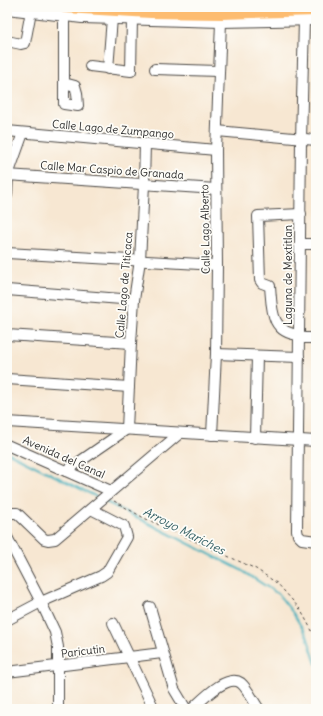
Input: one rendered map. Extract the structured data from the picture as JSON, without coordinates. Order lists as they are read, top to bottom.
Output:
{
  "streets": {
    "street": [
      "Calle Lago de Zumpango",
      "Calle Mar Caspio de Granada",
      "Calle Lago Alberto",
      "Laguna de Mextitlan",
      "Calle Lago de Titicaca",
      "Avenida del Canal",
      "Paricutin"
    ]
  },
  "crossings": [
    ["Calle Lago de Zumpango", "Calle Lago Alberto"],
    ["Calle Lago de Zumpango", "Calle Lago de Titicaca"],
    ["Calle Mar Caspio de Granada", "Calle Lago Alberto"],
    ["Calle Mar Caspio de Granada", "Calle Lago de Titicaca"]
  ],
  "water": ["Arroyo Mariches"]
}
